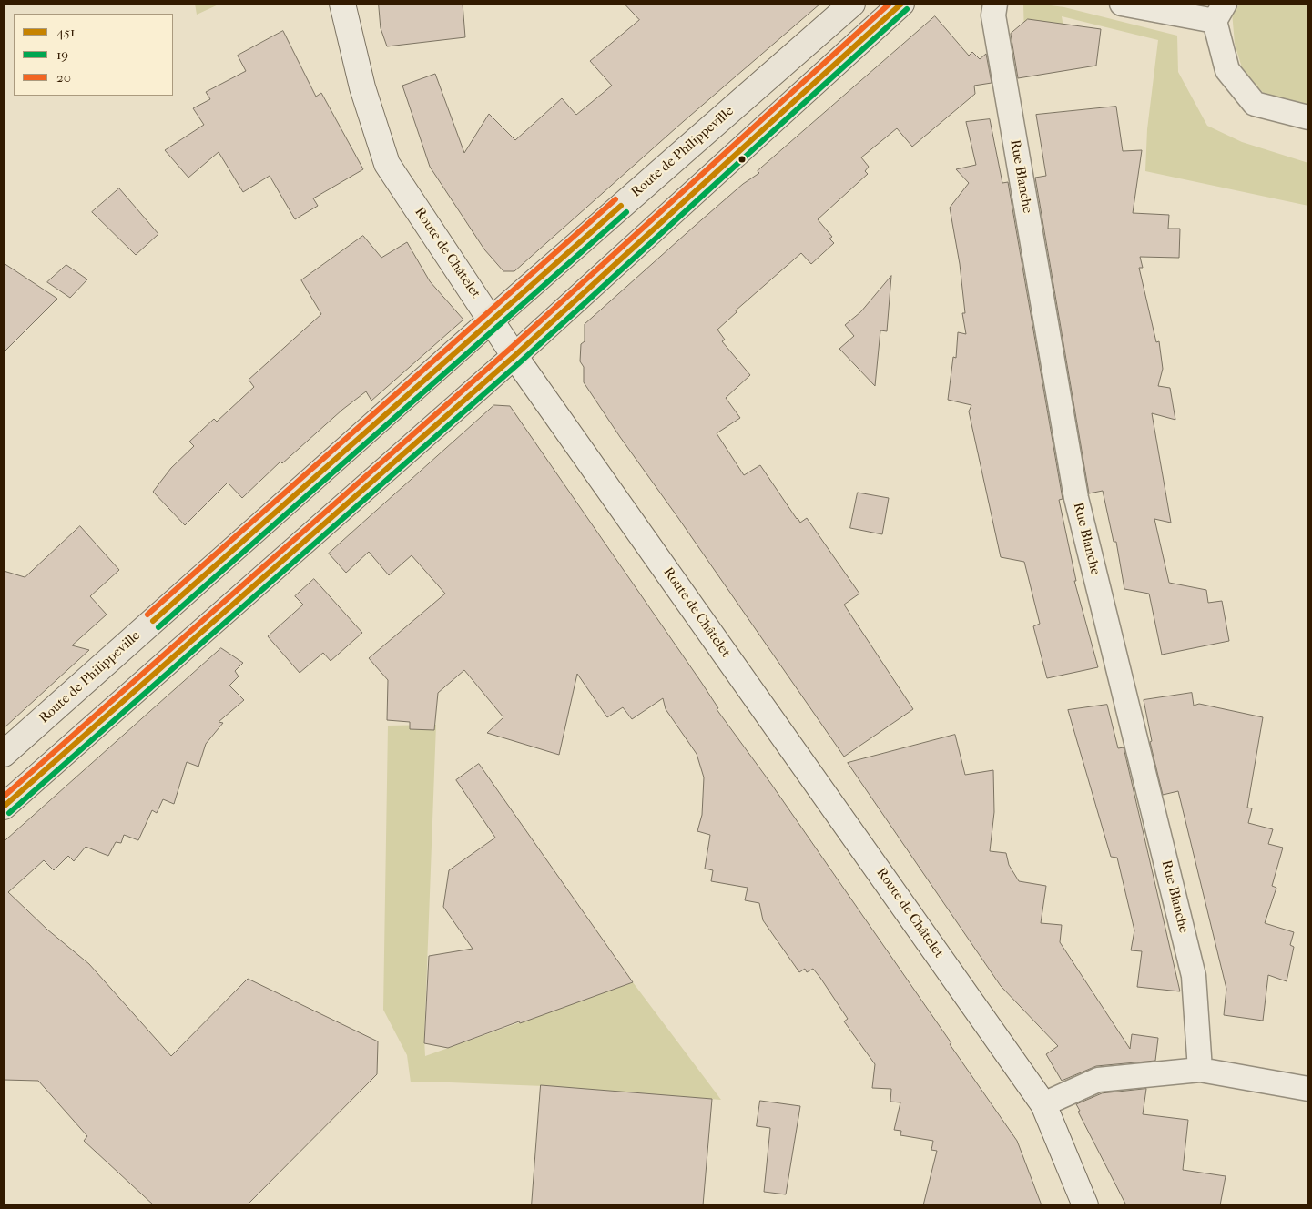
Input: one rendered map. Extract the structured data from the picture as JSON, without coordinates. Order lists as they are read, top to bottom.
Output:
{
  "streets": {
    "main road": ["Route de Philippeville", "Route de Châtelet"],
    "street": ["Rue Blanche"]
  },
  "crossings": [
    ["Route de Philippeville", "Route de Châtelet"]
  ],
  "lines": ["transit line 451", "transit line 20", "transit line 19"],
  "legend": ["451", "19", "20"]
}
